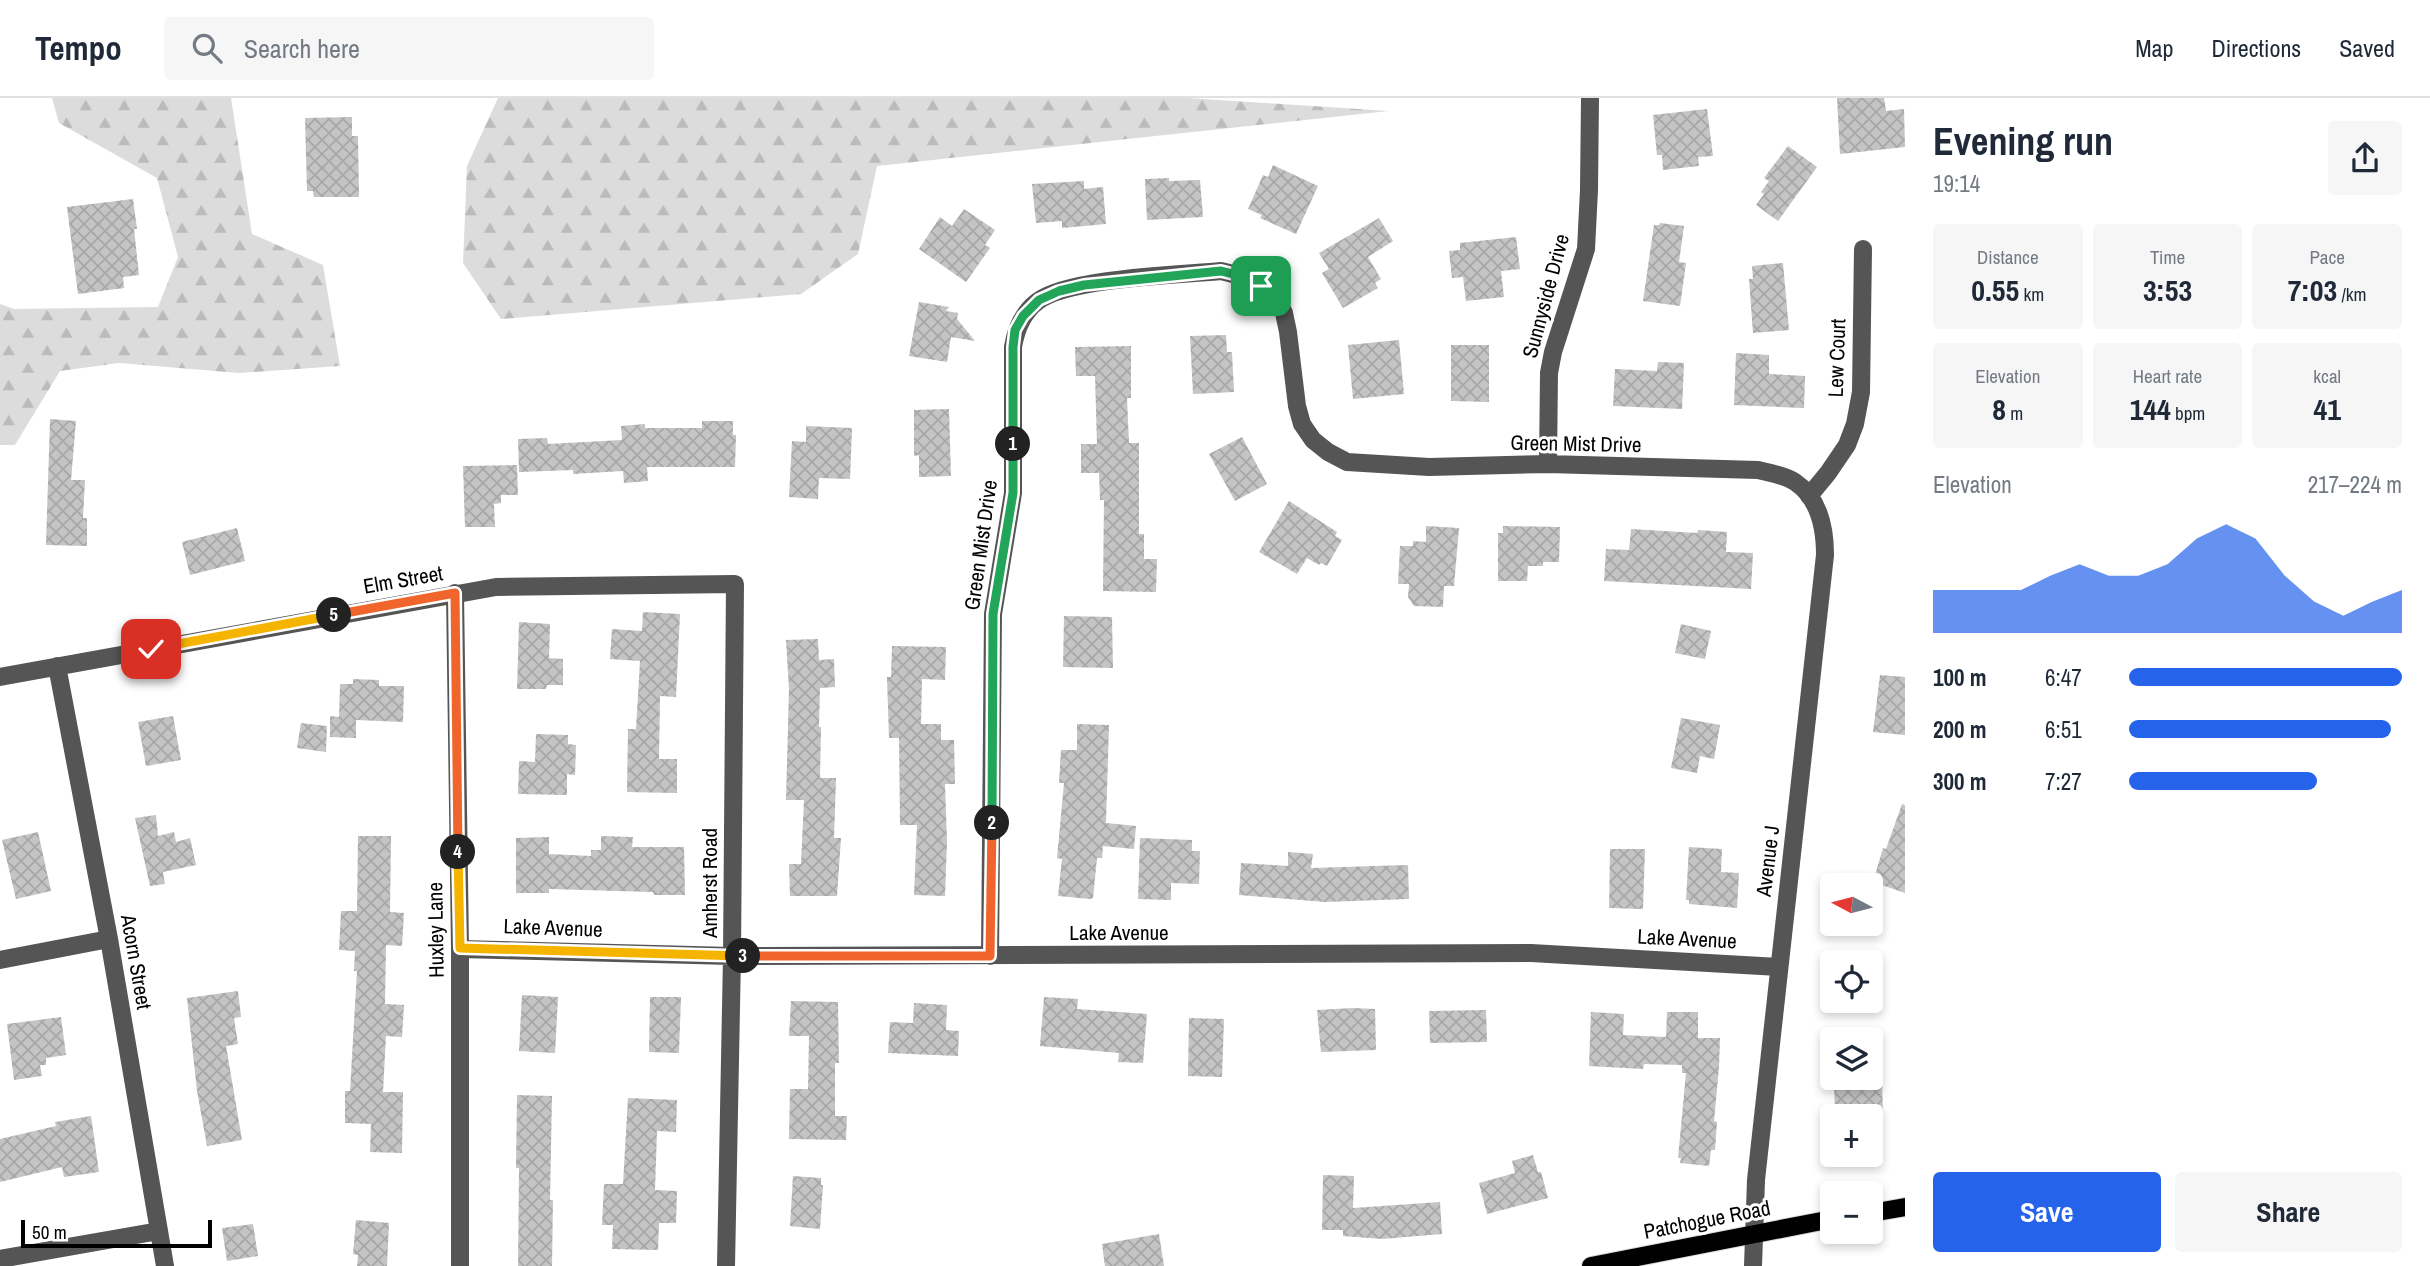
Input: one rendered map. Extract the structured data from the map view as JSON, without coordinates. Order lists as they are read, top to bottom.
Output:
{
  "streets": {
    "main road": ["Patchogue Road"],
    "street": [
      "Sunnyside Drive",
      "Lew Court",
      "Green Mist Drive",
      "Elm Street",
      "Avenue J",
      "Amherst Road",
      "Lake Avenue",
      "Huxley Lane",
      "Acorn Street"
    ]
  },
  "crossings": [
    ["Sunnyside Drive", "Green Mist Drive"],
    ["Lew Court", "Green Mist Drive"],
    ["Lew Court", "Avenue J"],
    ["Green Mist Drive", "Avenue J"],
    ["Green Mist Drive", "Lake Avenue"],
    ["Elm Street", "Amherst Road"],
    ["Elm Street", "Huxley Lane"],
    ["Elm Street", "Acorn Street"],
    ["Avenue J", "Lake Avenue"],
    ["Avenue J", "Patchogue Road"],
    ["Amherst Road", "Lake Avenue"],
    ["Lake Avenue", "Huxley Lane"]
  ],
  "scale_bar": "50 m",
  "north": "left",
  "page": {
    "header": "Tempo",
    "search": "Search here",
    "nav": ["Map", "Directions", "Saved"],
    "heading": ["Evening run", "19:14"],
    "stats": [
      ["Distance", "0.55 km"],
      ["Time", "3:53"],
      ["Pace", "7:03 /km"],
      ["Elevation", "8 m"],
      ["Heart rate", "144 bpm"],
      ["kcal", "41"]
    ],
    "pins": [
      "1",
      "5",
      "2",
      "4",
      "3"
    ],
    "chart": ["Elevation", "217–224 m"],
    "list": [
      {
        "name": "100 m",
        "note": "6:47"
      },
      {
        "name": "200 m",
        "note": "6:51"
      },
      {
        "name": "300 m",
        "note": "7:27"
      }
    ],
    "map_buttons": ["+", "−"],
    "buttons": ["Save", "Share"],
    "scale": "50 m"
  }
}
